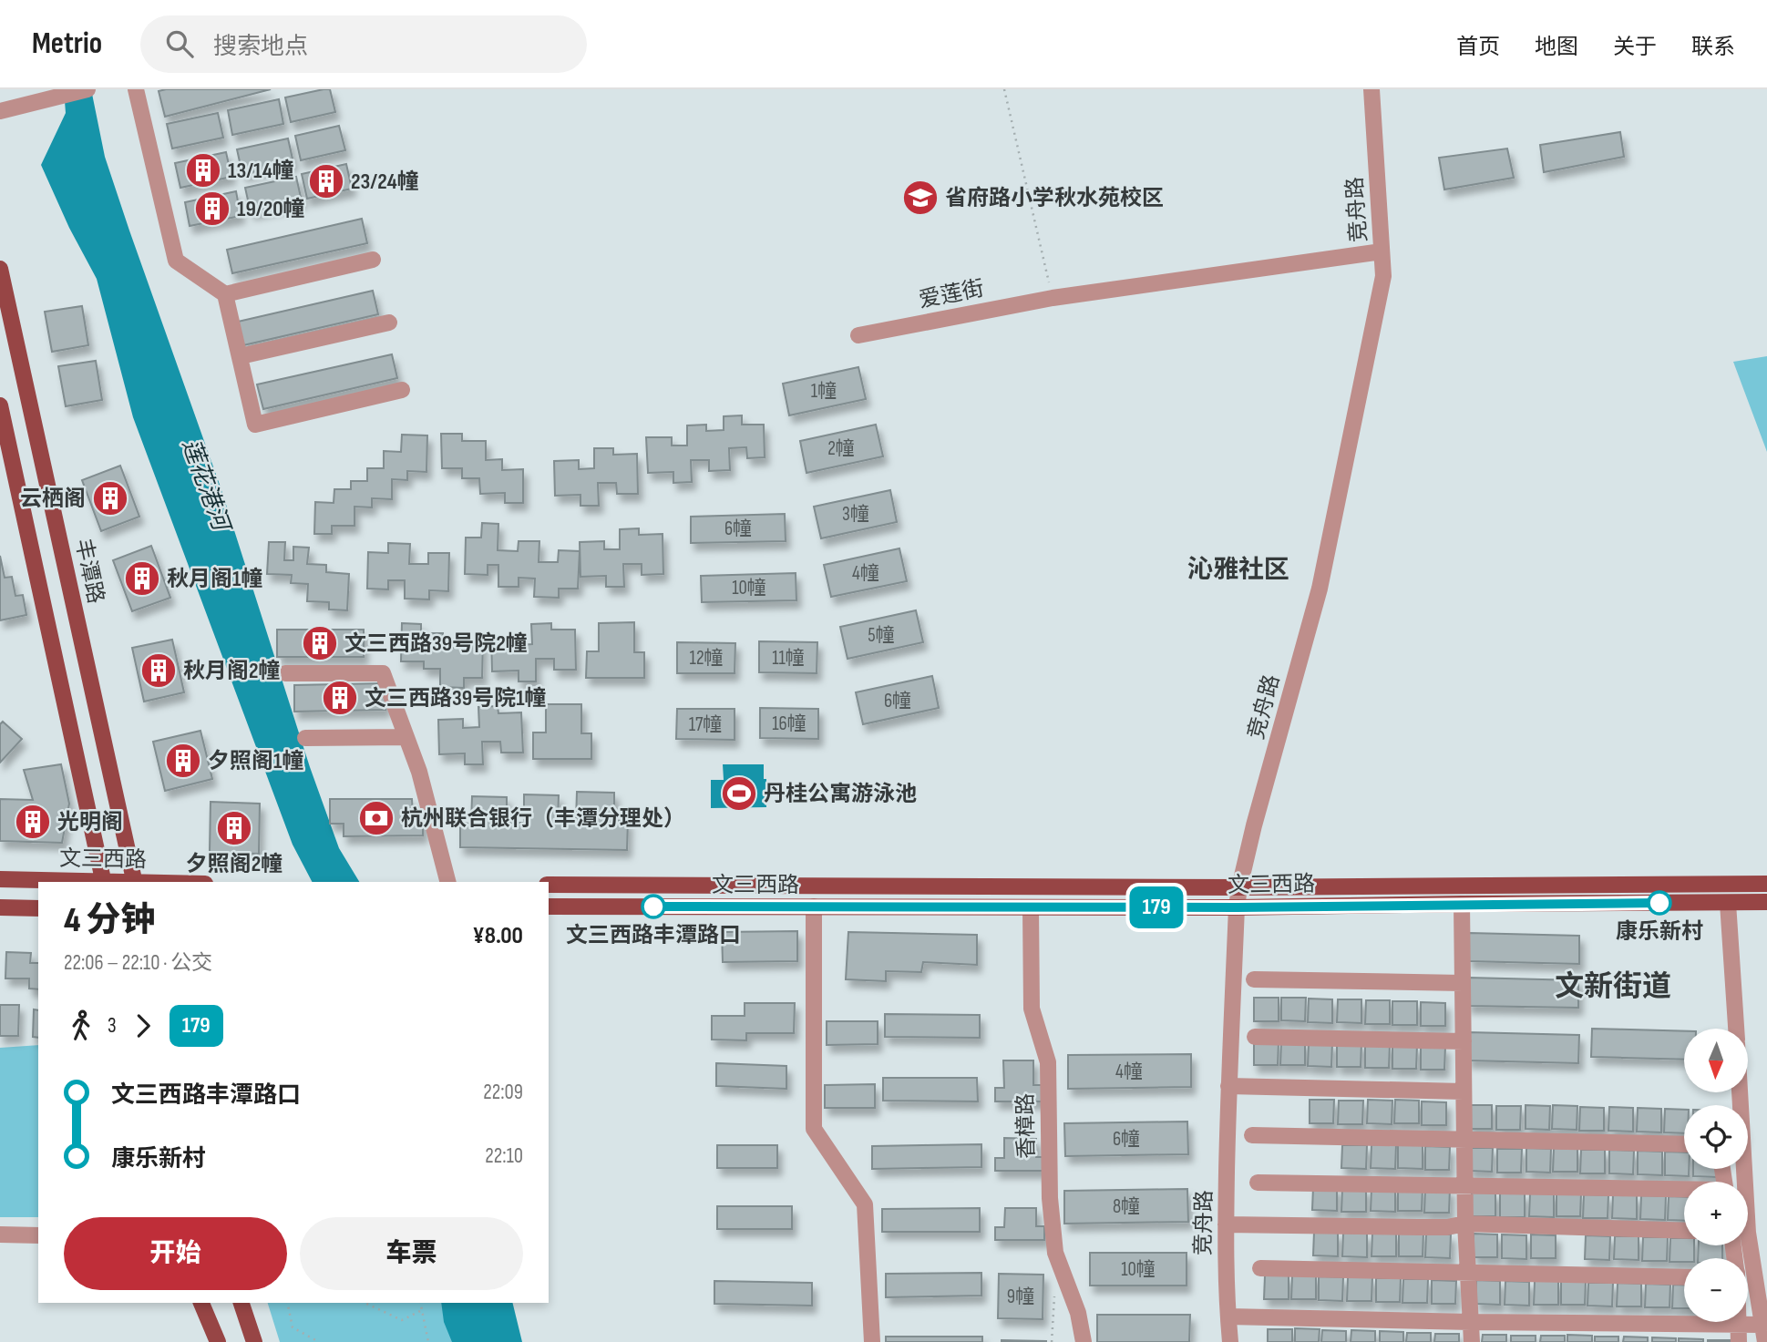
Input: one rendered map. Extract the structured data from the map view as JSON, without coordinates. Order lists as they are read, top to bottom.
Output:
{
  "streets": {
    "main road": ["丰潭路", "文三西路"],
    "street": ["竞舟路", "爱莲街", "香樟路"]
  },
  "crossings": [
    ["竞舟路", "爱莲街"],
    ["竞舟路", "文三西路"],
    ["文三西路", "香樟路"]
  ],
  "districts": ["沁雅社区", "文新街道"],
  "water": ["莲花港河"],
  "places": {
    "building": [
      "13/14幢",
      "23/24幢",
      "19/20幢",
      "云栖阁",
      "秋月阁1幢",
      "文三西路39号院2幢",
      "秋月阁2幢",
      "文三西路39号院1幢",
      "夕照阁1幢",
      "光明阁",
      "夕照阁2幢"
    ],
    "school or university": ["省府路小学秋水苑校区"],
    "sports": ["丹桂公寓游泳池"],
    "bank": ["杭州联合银行（丰潭分理处）"],
    "other": ["康乐新村", "文三西路丰潭路口"]
  },
  "lines": ["bus line 179"],
  "house_numbers": [
    "1幢",
    "2幢",
    "3幢",
    "6幢",
    "4幢",
    "10幢",
    "5幢",
    "12幢",
    "11幢",
    "6幢",
    "16幢",
    "17幢",
    "4幢",
    "6幢",
    "8幢",
    "10幢",
    "9幢"
  ],
  "north": "bottom",
  "page": {
    "header": "Metrio",
    "search": "搜索地点",
    "nav": [
      "首页",
      "地图",
      "关于",
      "联系"
    ],
    "on_map": "179",
    "heading": ["4 分钟", "22:06 – 22:10 · 公交", "¥8.00"],
    "legs": ["3", "179"],
    "map_buttons": ["+", "−"],
    "list": [
      {
        "name": "文三西路丰潭路口",
        "value": "22:09"
      },
      {
        "name": "康乐新村",
        "value": "22:10"
      }
    ],
    "buttons": ["开始", "车票"]
  }
}
